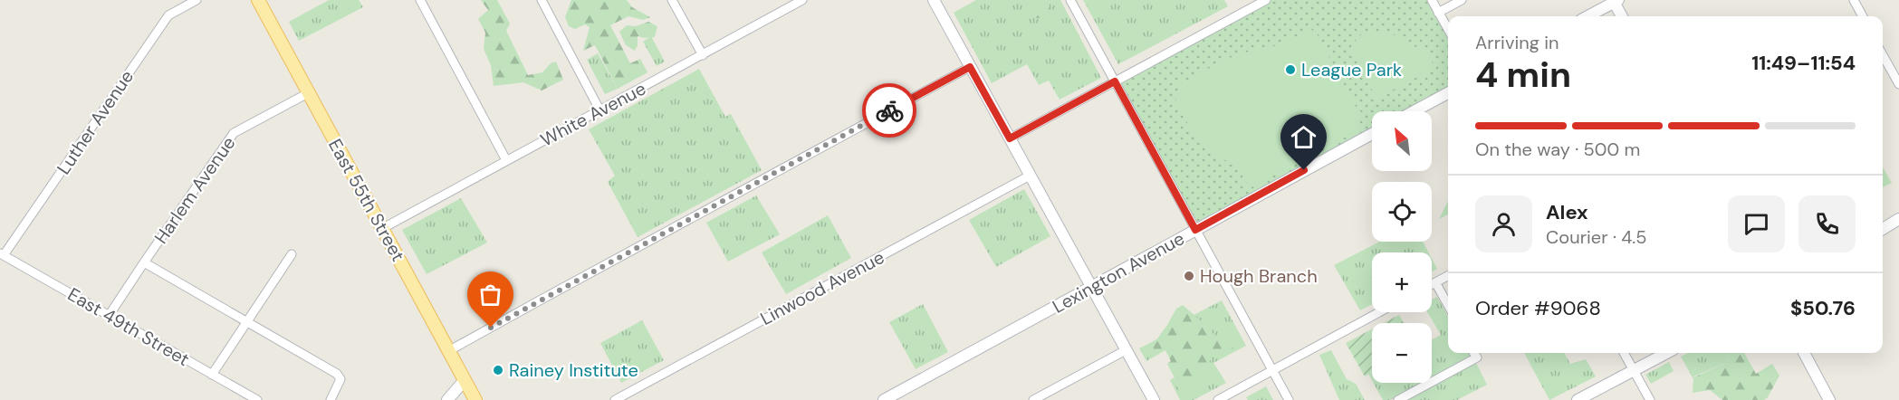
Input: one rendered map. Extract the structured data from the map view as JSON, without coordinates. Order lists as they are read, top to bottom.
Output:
{
  "streets": {
    "main road": ["East 55th Street"],
    "street": [
      "White Avenue",
      "Luther Avenue",
      "Harlem Avenue",
      "Lexington Avenue",
      "Linwood Avenue",
      "East 49th Street"
    ]
  },
  "crossings": [
    ["White Avenue", "East 55th Street"],
    ["Luther Avenue", "East 49th Street"],
    ["Harlem Avenue", "East 55th Street"],
    ["Harlem Avenue", "East 49th Street"]
  ],
  "places": ["League Park", "Hough Branch", "Rainey Institute"],
  "north": "top left",
  "page": {
    "heading": ["4 min", "Arriving in", "11:49–11:54"],
    "panel": [
      "Alex",
      "Courier · 4.5",
      "Order #9068",
      "$50.76"
    ],
    "bar": "On the way · 500 m",
    "map_buttons": ["+", "−"]
  }
}
